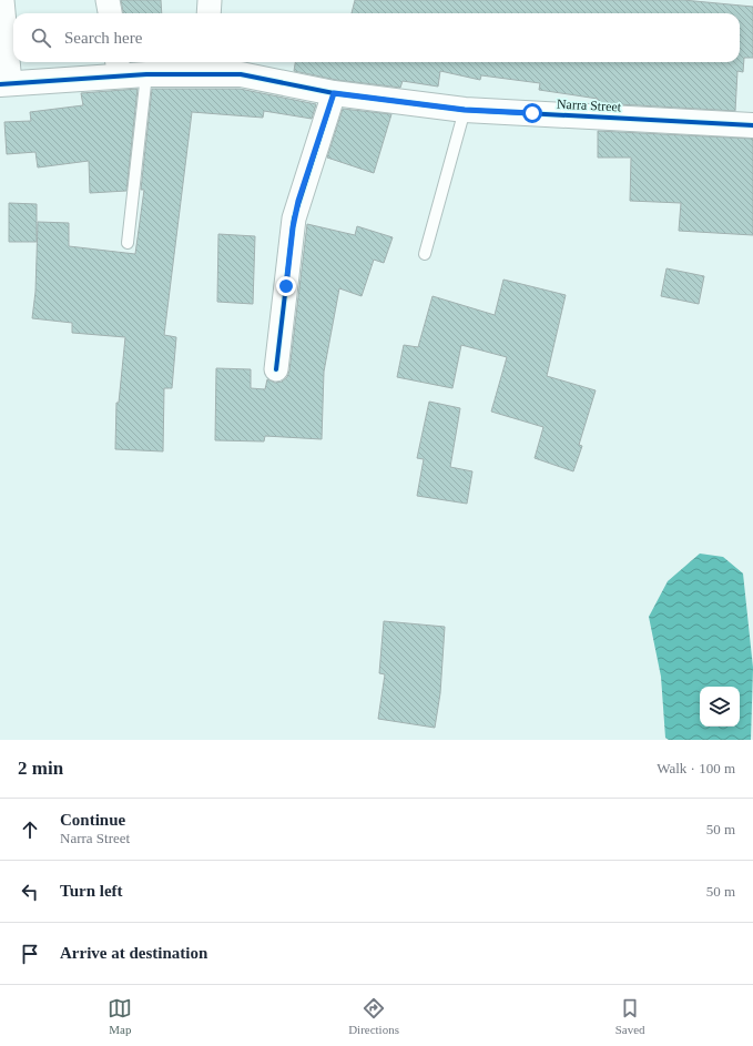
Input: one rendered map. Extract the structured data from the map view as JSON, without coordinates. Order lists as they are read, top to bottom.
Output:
{
  "streets": {
    "street": ["Narra Street"]
  },
  "page": {
    "search": "Search here",
    "heading": ["2 min", "Walk · 100 m"],
    "list": [
      ["Continue", "Narra Street", "50 m"],
      ["Turn left", "50 m"],
      "Arrive at destination"
    ],
    "nav": ["Map", "Directions", "Saved"]
  }
}
